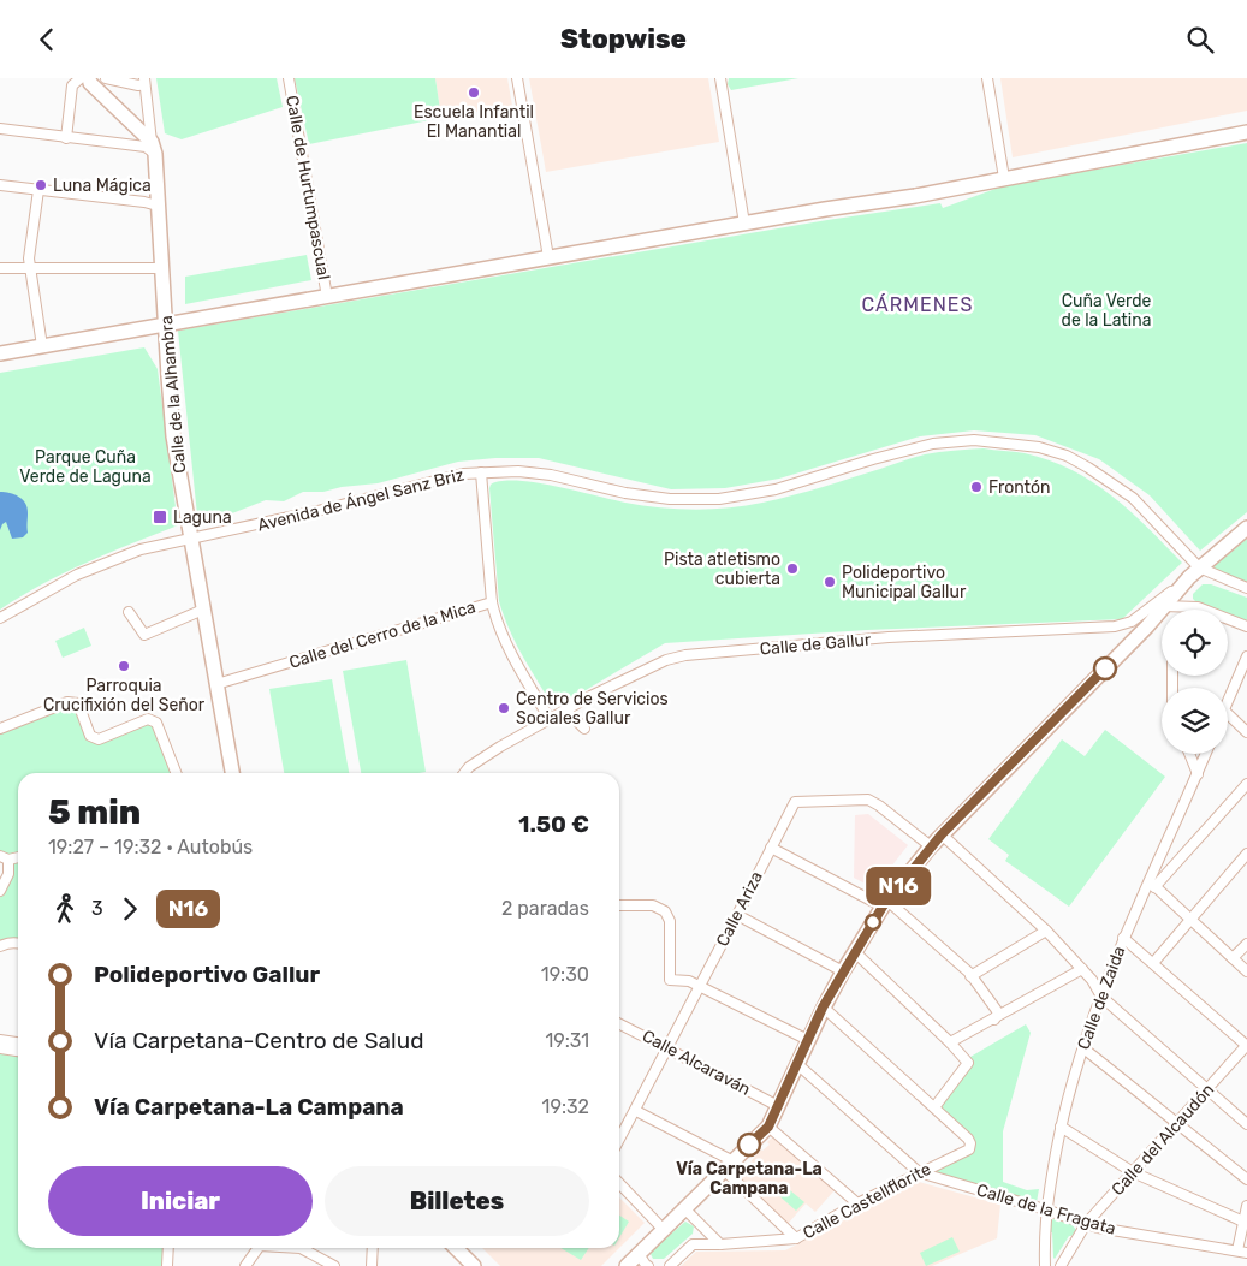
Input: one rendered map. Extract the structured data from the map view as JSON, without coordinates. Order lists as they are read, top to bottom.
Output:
{
  "streets": {
    "street": [
      "Calle de Hurtumpascual",
      "Calle de la Alhambra",
      "Avenida de Ángel Sanz Briz",
      "Calle del Cerro de la Mica",
      "Calle de Gallur",
      "Calle Ariza",
      "Calle de Zaida",
      "Calle Alcaraván",
      "Calle del Alcaudón",
      "Calle Castellflorite",
      "Calle de la Fragata"
    ]
  },
  "crossings": [
    ["Calle de la Alhambra", "Avenida de Ángel Sanz Briz"],
    ["Calle de la Alhambra", "Calle del Cerro de la Mica"],
    ["Avenida de Ángel Sanz Briz", "Calle de Gallur"],
    ["Calle del Cerro de la Mica", "Calle de Gallur"],
    ["Calle Ariza", "Calle Alcaraván"],
    ["Calle de Zaida", "Calle de la Fragata"],
    ["Calle del Alcaudón", "Calle de la Fragata"],
    ["Calle Castellflorite", "Calle de la Fragata"]
  ],
  "districts": ["CÁRMENES"],
  "parks": ["Cuña Verde de la Latina", "Parque Cuña Verde de Laguna"],
  "places": {
    "other": [
      "Escuela Infantil El Manantial",
      "Luna Mágica",
      "Frontón",
      "Pista atletismo cubierta",
      "Polideportivo Municipal Gallur",
      "Parroquia Crucifixión del Señor",
      "Centro de Servicios Sociales Gallur",
      "Vía Carpetana-La Campana"
    ],
    "transit": ["Laguna"]
  },
  "lines": ["bus line N16"],
  "page": {
    "header": "Stopwise",
    "on_map": "N16",
    "heading": ["5 min", "19:27 – 19:32 · Autobús", "1.50 €"],
    "legs": ["3", "N16", "2 paradas"],
    "list": [
      {
        "name": "Polideportivo Gallur",
        "value": "19:30"
      },
      {
        "name": "Vía Carpetana-Centro de Salud",
        "value": "19:31"
      },
      {
        "name": "Vía Carpetana-La Campana",
        "value": "19:32"
      }
    ],
    "buttons": ["Iniciar", "Billetes"]
  }
}
